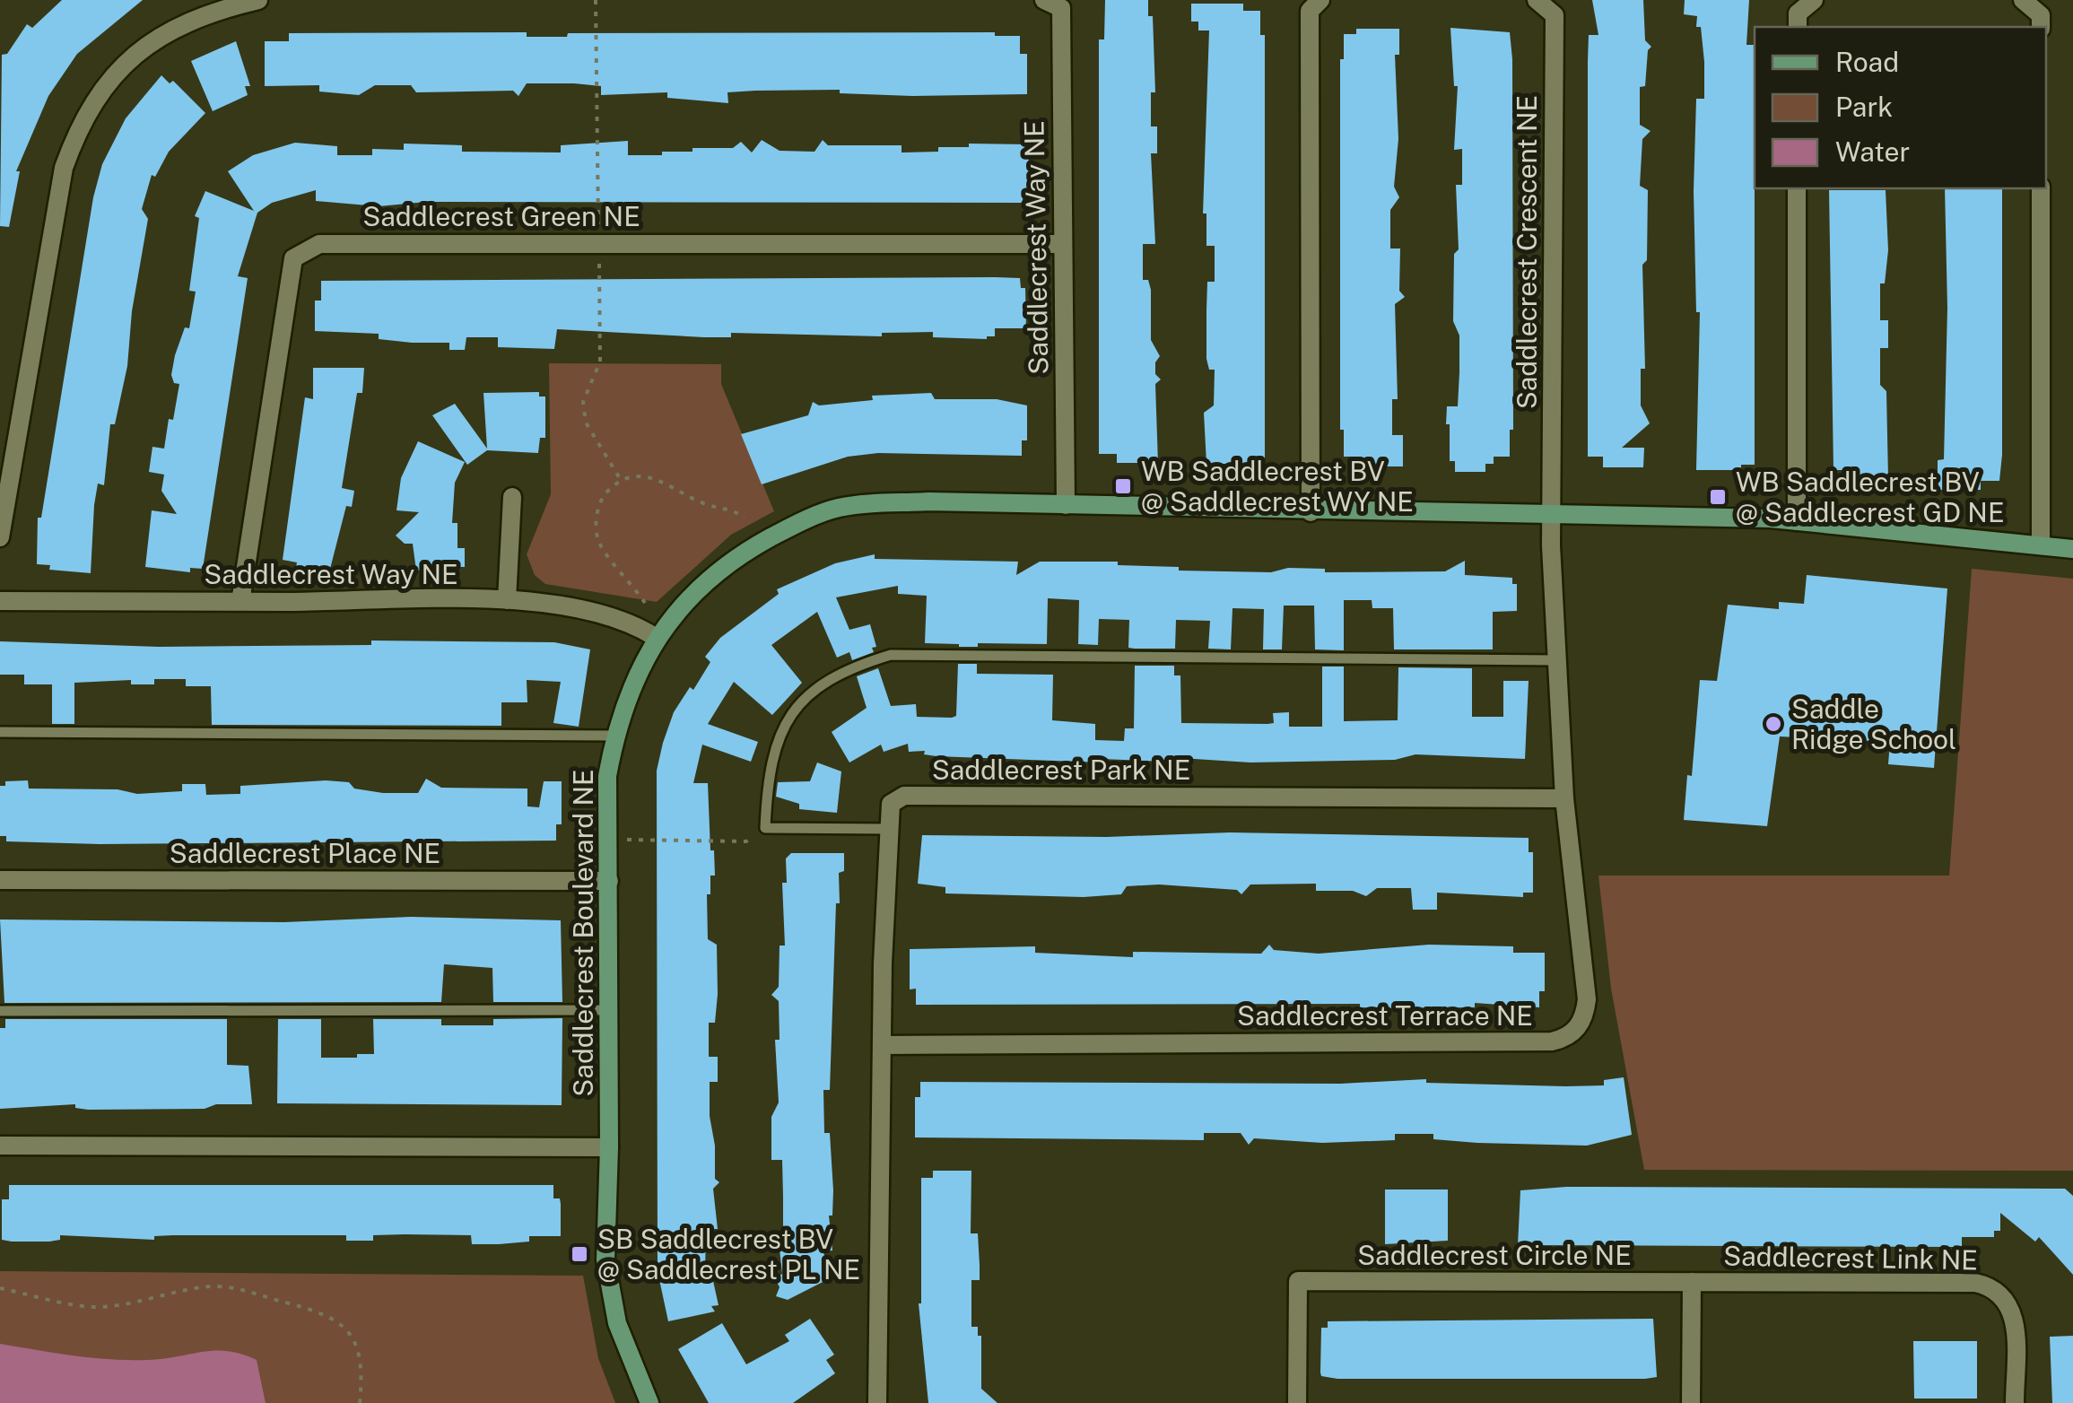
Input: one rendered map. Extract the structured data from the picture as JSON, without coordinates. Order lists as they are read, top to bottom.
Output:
{
  "streets": {
    "street": [
      "Saddlecrest Green NE",
      "Saddlecrest Way NE",
      "Saddlecrest Crescent NE",
      "Saddlecrest Park NE",
      "Saddlecrest Place NE",
      "Saddlecrest Boulevard NE",
      "Saddlecrest Terrace NE",
      "Saddlecrest Circle NE",
      "Saddlecrest Link NE"
    ]
  },
  "crossings": [
    ["Saddlecrest Green NE", "Saddlecrest Way NE"],
    ["Saddlecrest Way NE", "Saddlecrest Boulevard NE"],
    ["Saddlecrest Crescent NE", "Saddlecrest Boulevard NE"],
    ["Saddlecrest Crescent NE", "Saddlecrest Terrace NE"],
    ["Saddlecrest Park NE", "Saddlecrest Terrace NE"],
    ["Saddlecrest Place NE", "Saddlecrest Boulevard NE"],
    ["Saddlecrest Boulevard NE", "Saddlecrest Terrace NE"],
    ["Saddlecrest Circle NE", "Saddlecrest Link NE"]
  ],
  "places": {
    "transit": ["WB Saddlecrest BV @ Saddlecrest WY NE", "WB Saddlecrest BV @ Saddlecrest GD NE", "SB Saddlecrest BV @ Saddlecrest PL NE"],
    "other": ["Saddle Ridge School"]
  },
  "legend": ["Road", "Park", "Water"]
}
